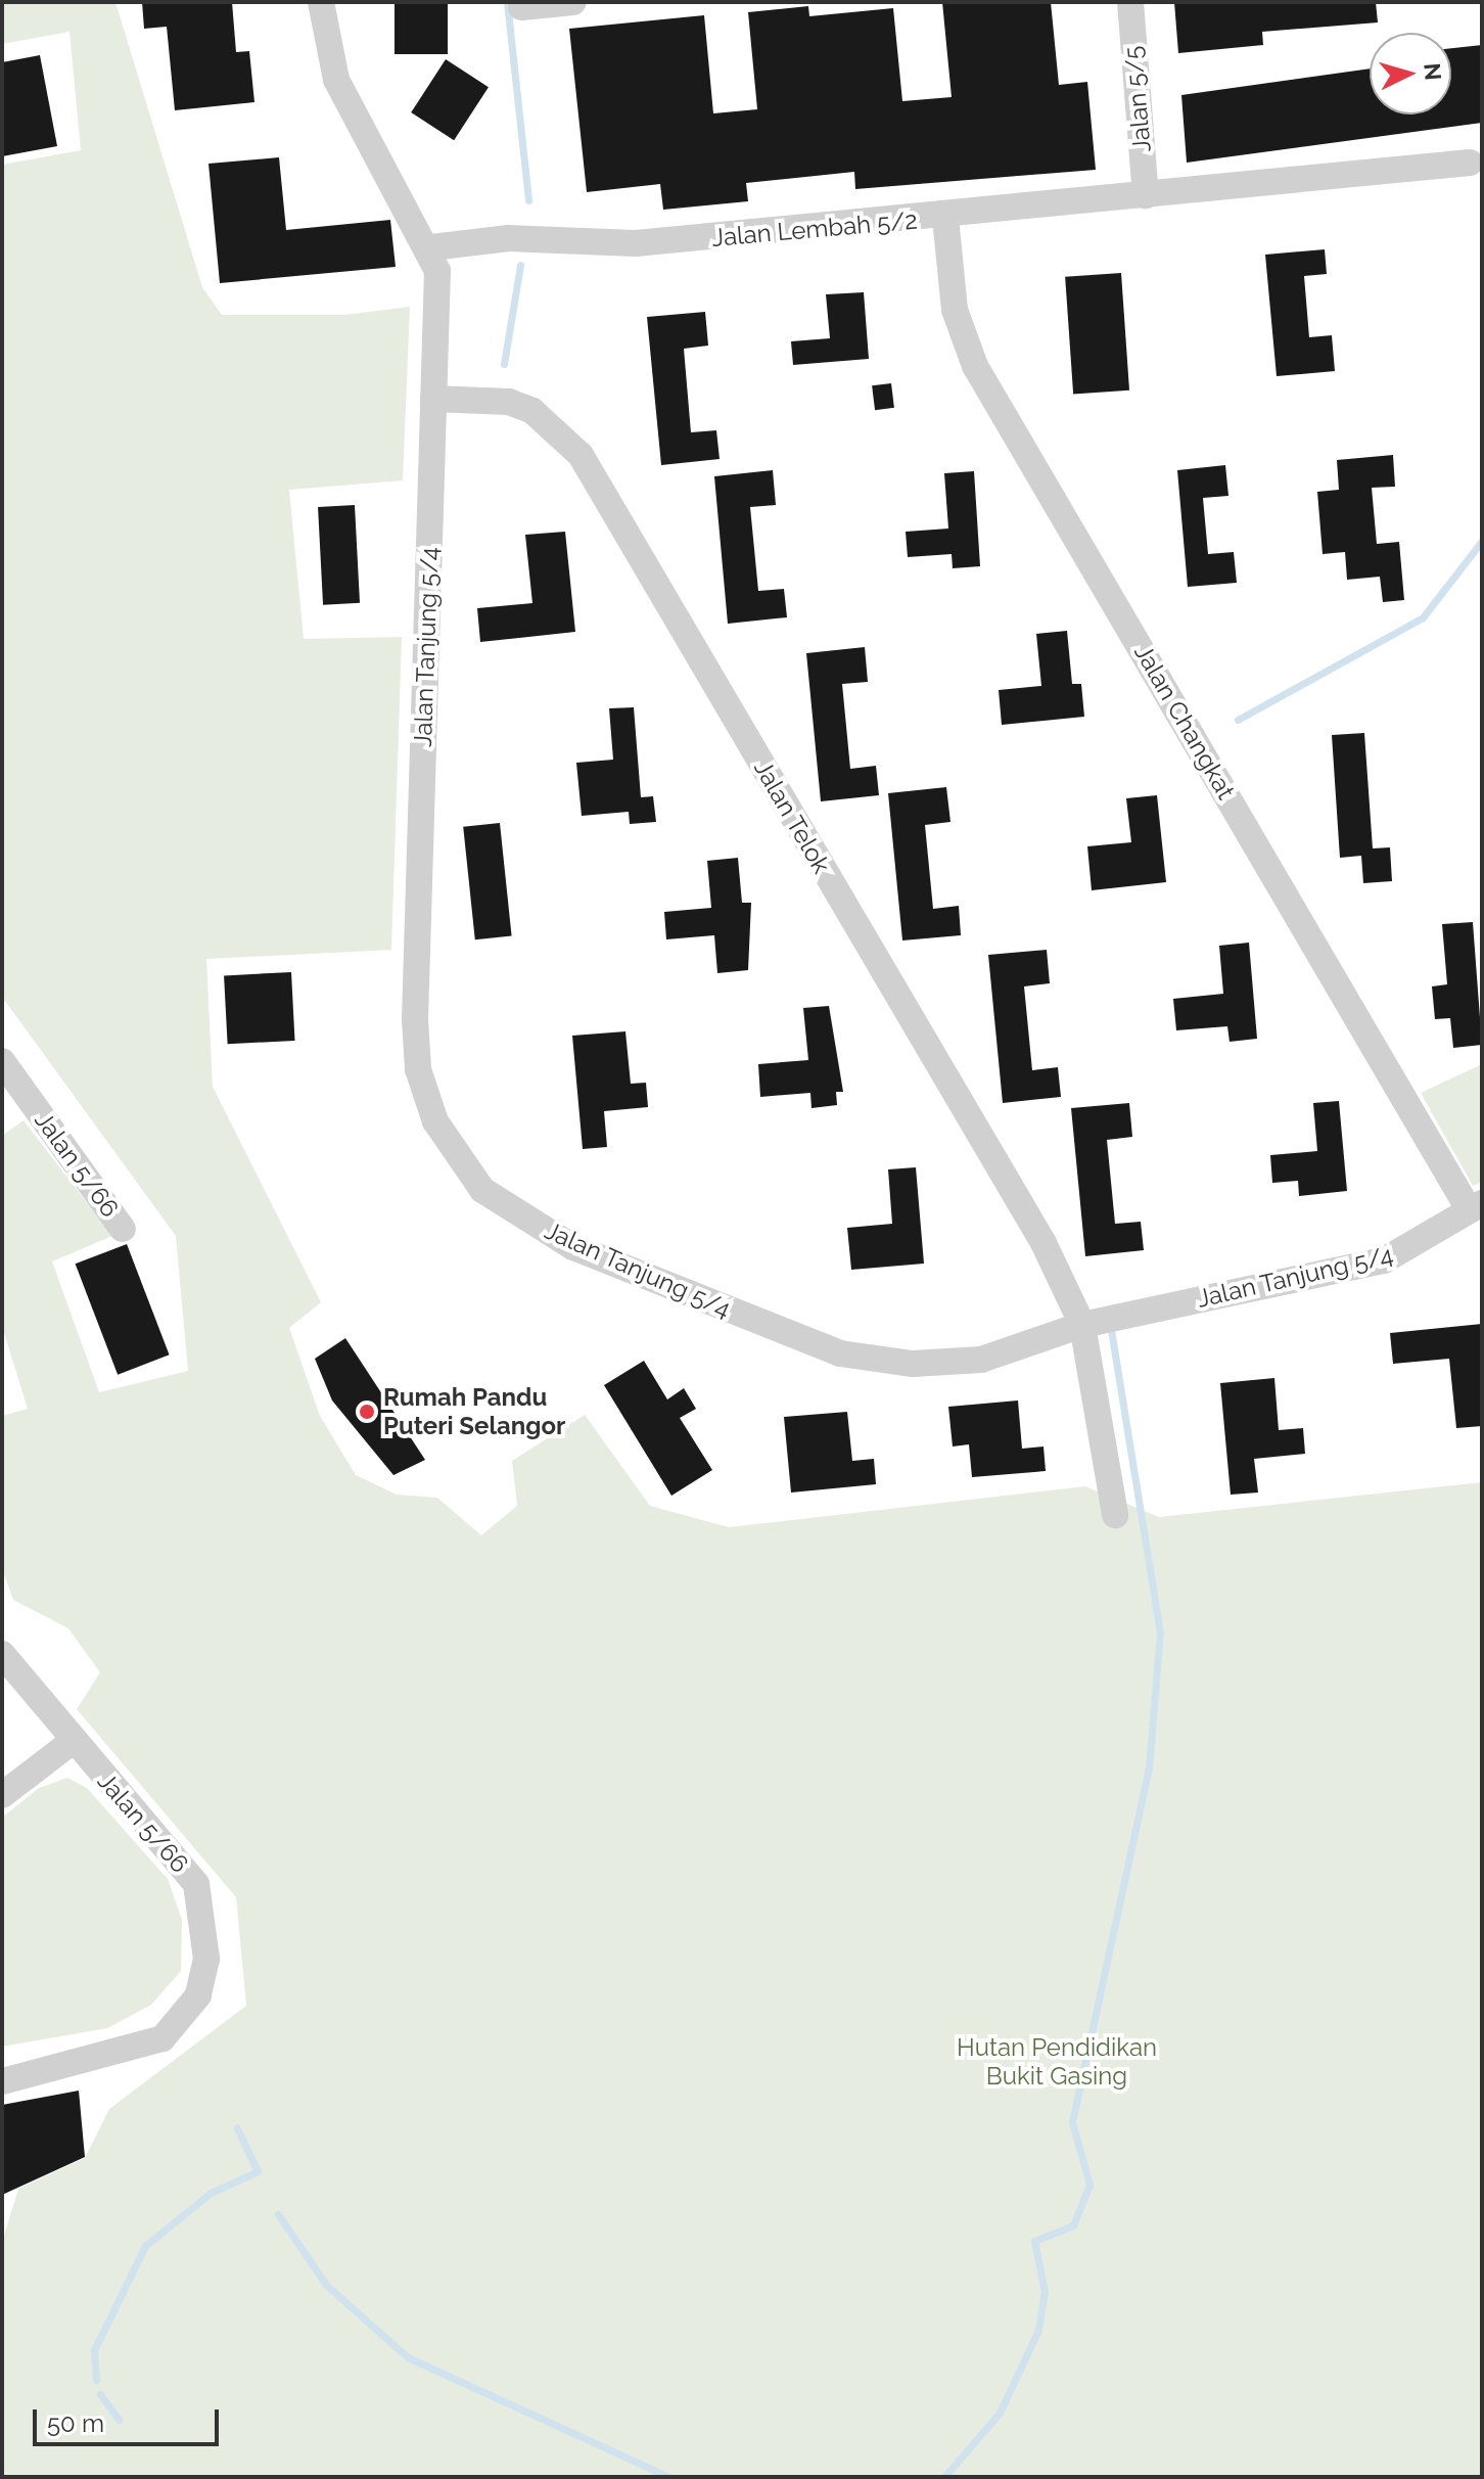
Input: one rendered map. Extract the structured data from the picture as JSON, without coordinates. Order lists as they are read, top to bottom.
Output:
{
  "streets": {
    "street": [
      "Jalan 5/5",
      "Jalan Lembah 5/2",
      "Jalan Tanjung 5/4",
      "Jalan Changkat",
      "Jalan Telok",
      "Jalan 5/66"
    ]
  },
  "crossings": [
    ["Jalan 5/5", "Jalan Lembah 5/2"],
    ["Jalan Lembah 5/2", "Jalan Tanjung 5/4"],
    ["Jalan Lembah 5/2", "Jalan Changkat"],
    ["Jalan Tanjung 5/4", "Jalan Changkat"],
    ["Jalan Tanjung 5/4", "Jalan Telok"]
  ],
  "parks": ["Hutan Pendidikan Bukit Gasing"],
  "places": ["Rumah Pandu Puteri Selangor"],
  "scale_bar": "50 m",
  "north": "right"
}
